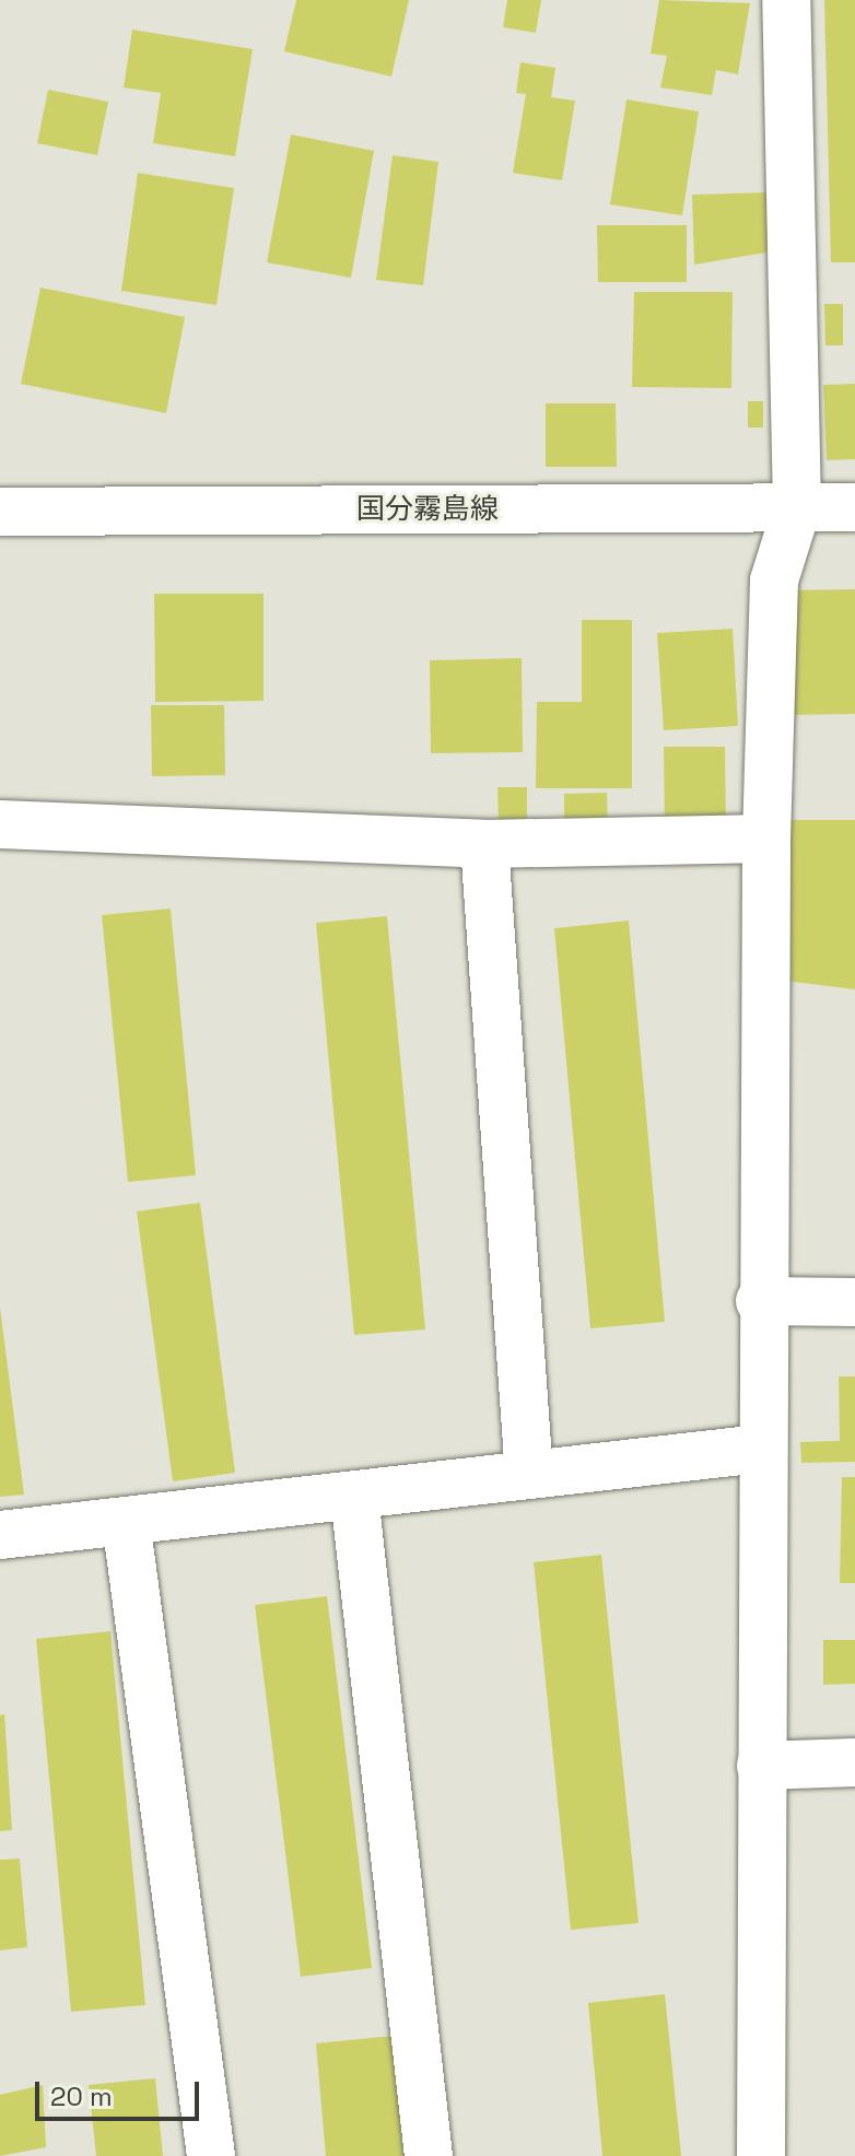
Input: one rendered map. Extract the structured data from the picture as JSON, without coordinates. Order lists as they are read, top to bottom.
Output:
{
  "streets": {
    "street": ["国分霧島線"]
  },
  "scale_bar": "20 m"
}
